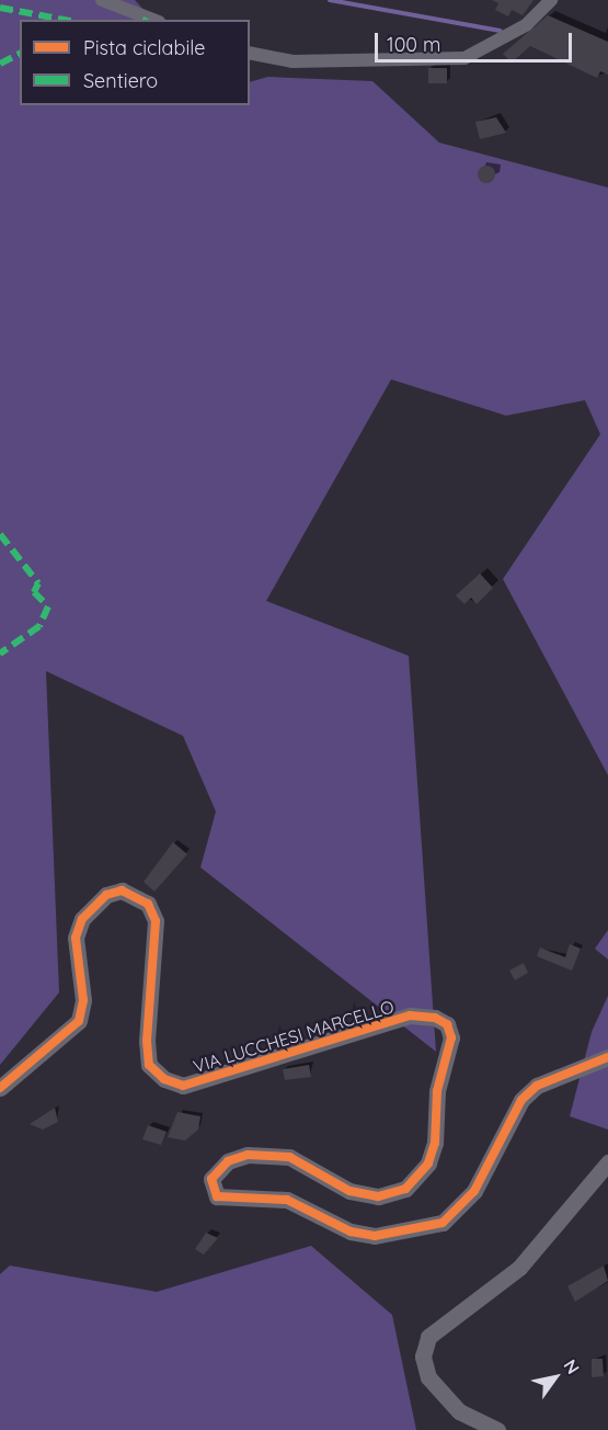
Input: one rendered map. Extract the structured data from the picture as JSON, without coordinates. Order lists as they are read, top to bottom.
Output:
{
  "streets": {
    "street": ["VIA LUCCHESI MARCELLO"]
  },
  "legend": ["Pista ciclabile", "Sentiero"],
  "scale_bar": "100 m",
  "north": "top right"
}
